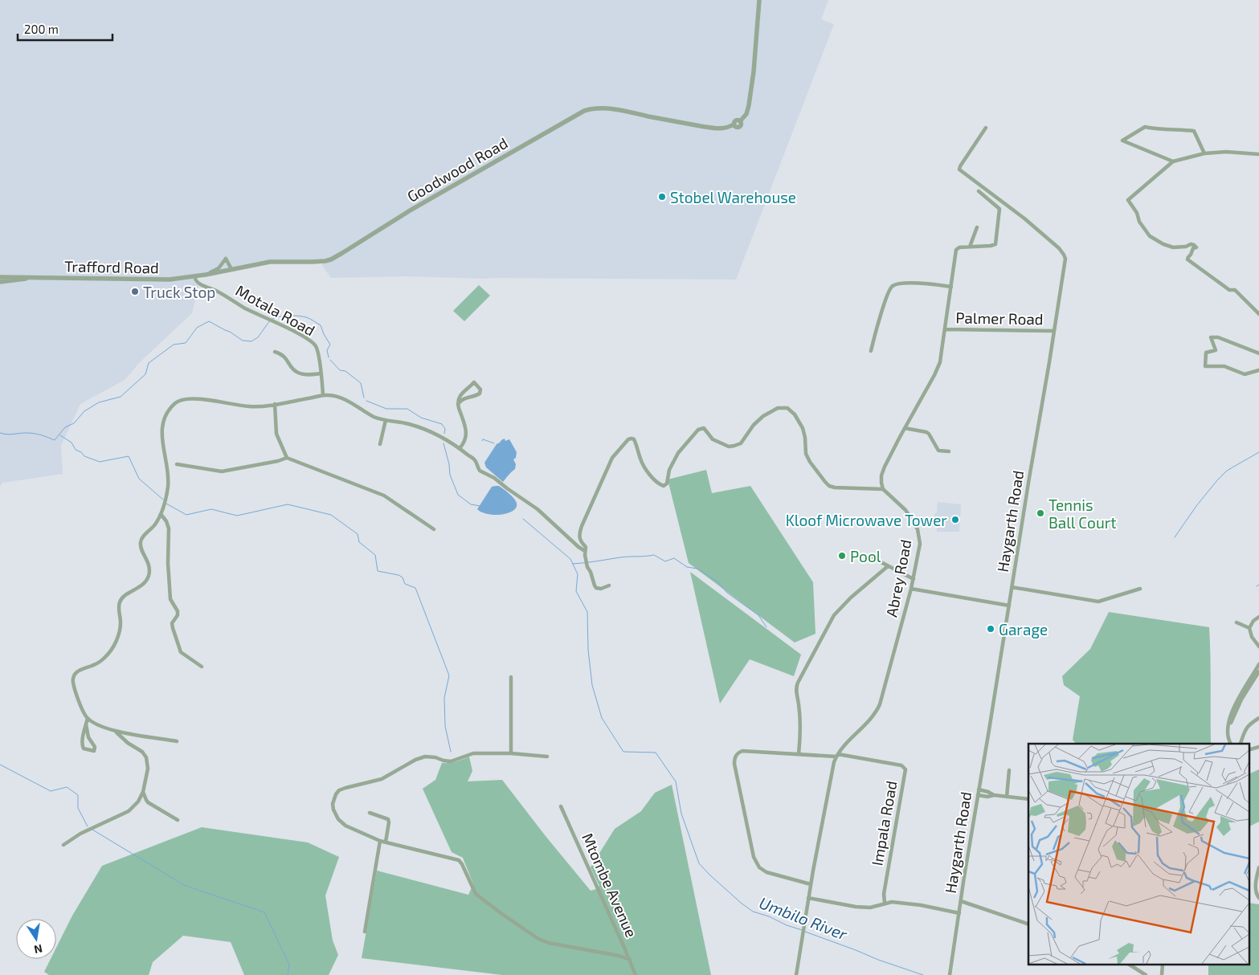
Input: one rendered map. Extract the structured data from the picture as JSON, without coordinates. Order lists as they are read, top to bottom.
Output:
{
  "streets": {
    "street": [
      "Goodwood Road",
      "Trafford Road",
      "Motala Road",
      "Palmer Road",
      "Haygarth Road",
      "Abrey Road",
      "Impala Road",
      "Mtombe Avenue"
    ]
  },
  "crossings": [
    ["Goodwood Road", "Trafford Road"],
    ["Goodwood Road", "Motala Road"],
    ["Trafford Road", "Motala Road"],
    ["Palmer Road", "Haygarth Road"],
    ["Abrey Road", "Impala Road"]
  ],
  "water": ["Umbilo River"],
  "places": [
    "Stobel Warehouse",
    "Truck Stop",
    "Tennis Ball Court",
    "Kloof Microwave Tower",
    "Pool",
    "Garage"
  ],
  "scale_bar": "200 m",
  "north": "bottom"
}
